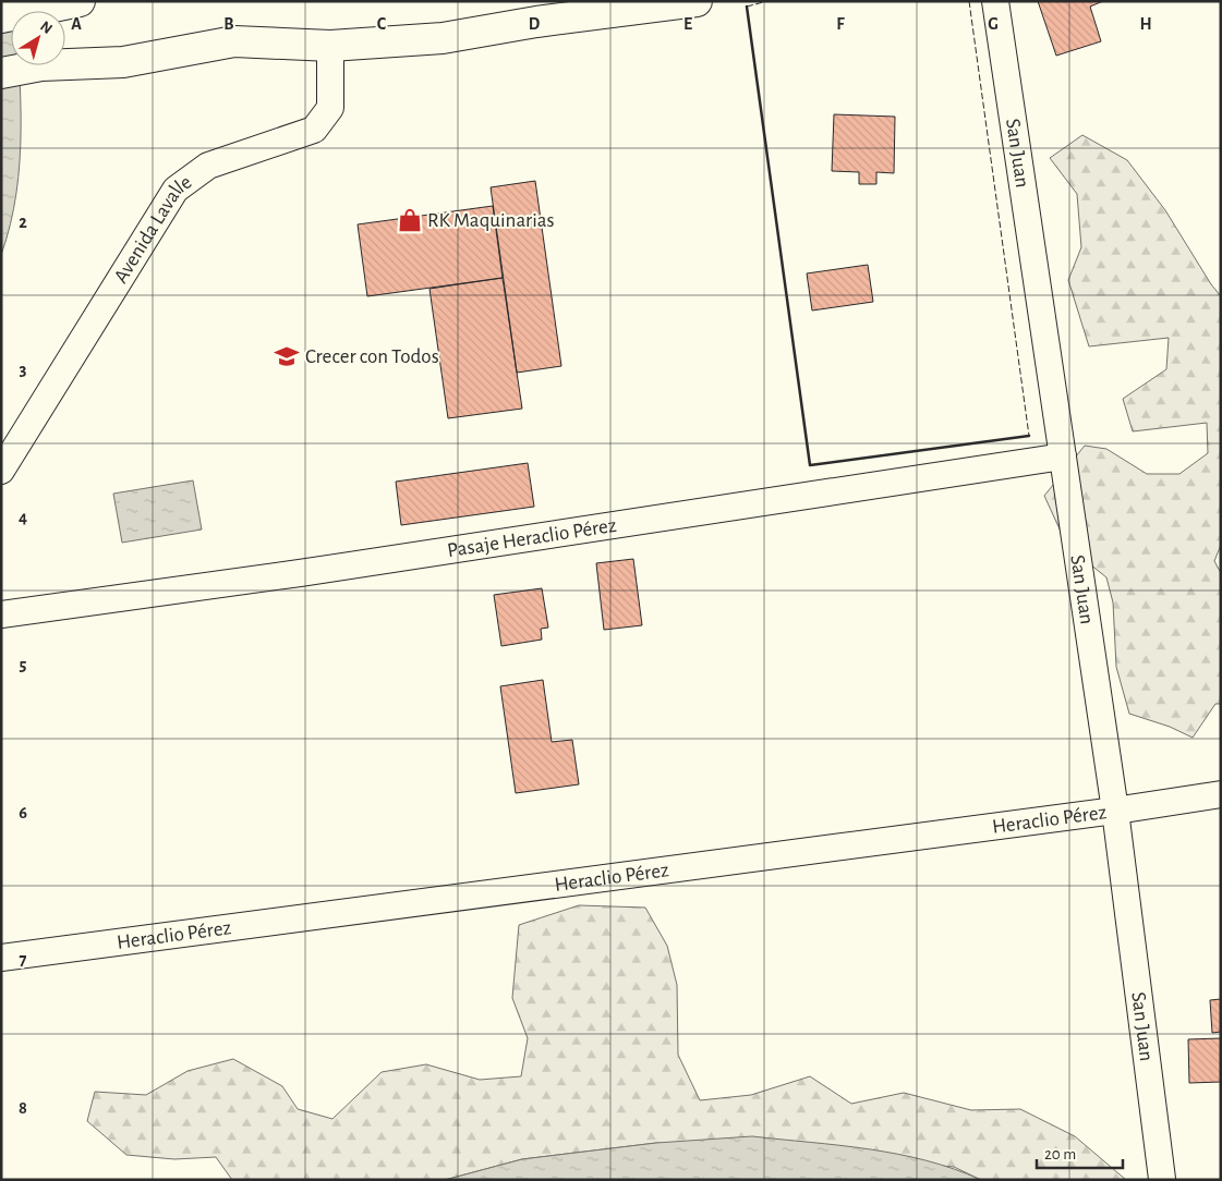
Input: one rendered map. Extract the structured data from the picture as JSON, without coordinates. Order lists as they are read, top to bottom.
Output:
{
  "streets": {
    "street": [
      "San Juan",
      "Avenida Lavalle",
      "Pasaje Heraclio Pérez",
      "Heraclio Pérez"
    ]
  },
  "crossings": [
    ["San Juan", "Pasaje Heraclio Pérez"],
    ["San Juan", "Heraclio Pérez"]
  ],
  "places": {
    "shop": ["RK Maquinarias"],
    "school or university": ["Crecer con Todos"]
  },
  "scale_bar": "20 m",
  "north": "top right",
  "grid": {
    "columns": [
      "A",
      "B",
      "C",
      "D",
      "E",
      "F",
      "G",
      "H"
    ],
    "rows": [
      "2",
      "3",
      "4",
      "5",
      "6",
      "7",
      "8"
    ]
  }
}
